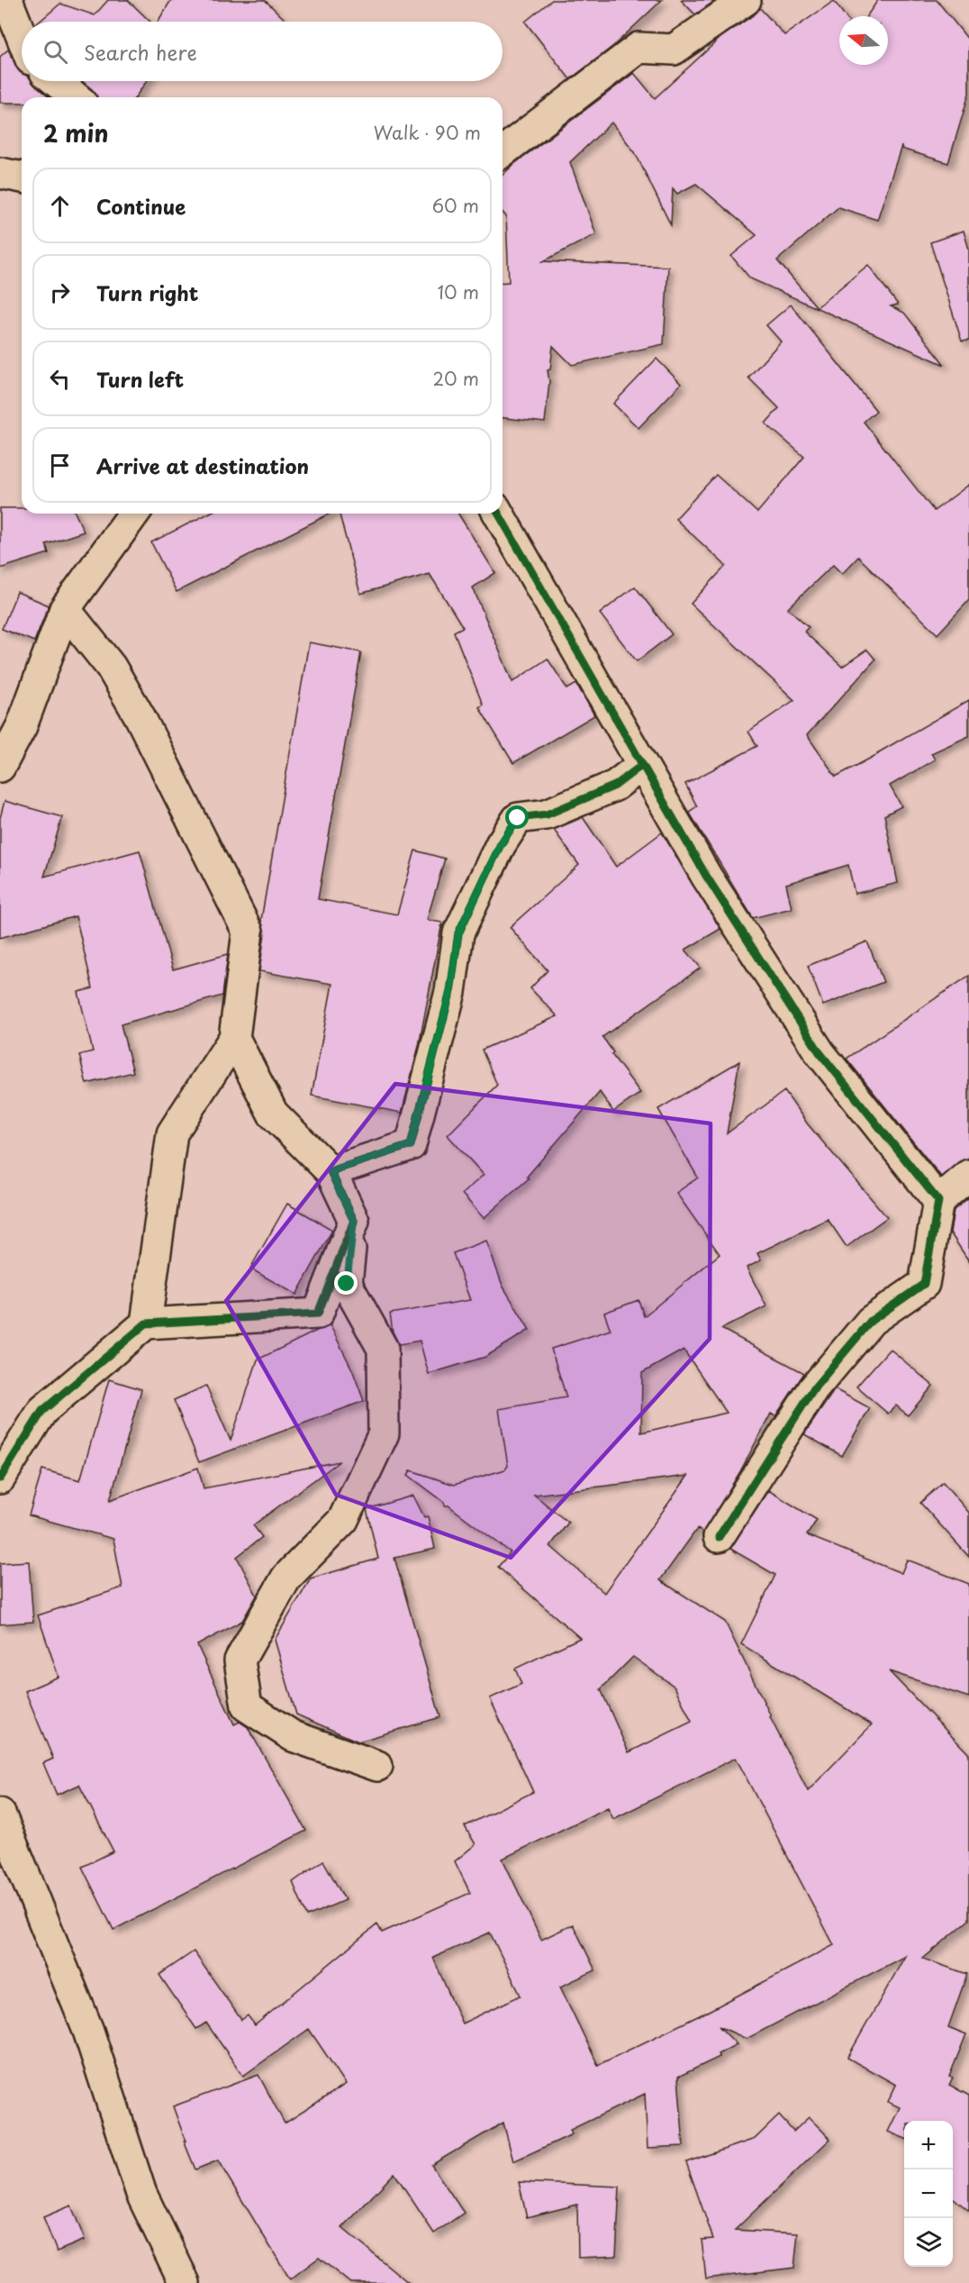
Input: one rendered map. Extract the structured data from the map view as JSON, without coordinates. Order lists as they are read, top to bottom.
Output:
{
  "north": "left",
  "page": {
    "search": "Search here",
    "heading": ["2 min", "Walk · 90 m"],
    "list": [
      ["Continue", "60 m"],
      ["Turn right", "10 m"],
      ["Turn left", "20 m"],
      "Arrive at destination"
    ],
    "map_buttons": ["+", "−"]
  }
}
